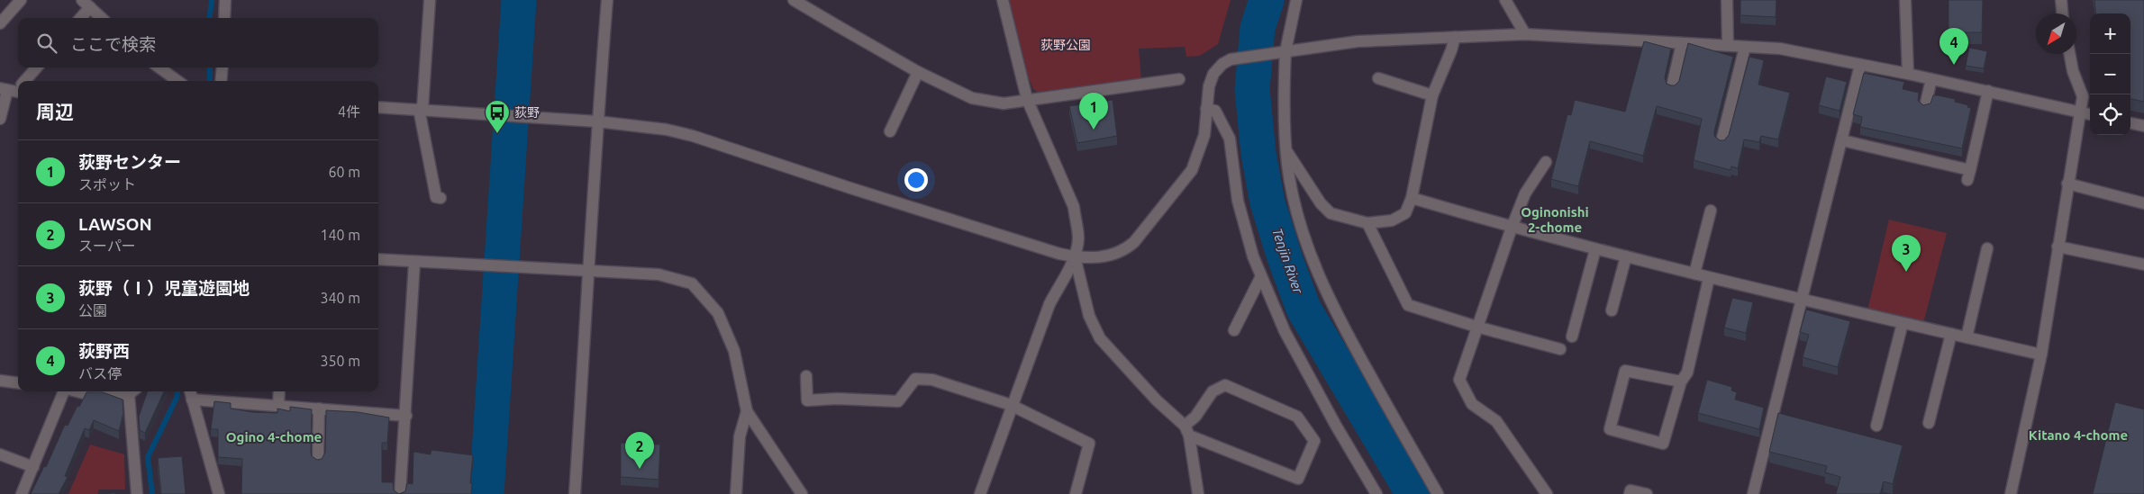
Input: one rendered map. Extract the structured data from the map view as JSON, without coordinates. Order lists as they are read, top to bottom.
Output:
{
  "districts": ["Oginonishi 2-chome", "Kitano 4-chome", "Ogino 4-chome"],
  "water": ["Tenjin River"],
  "parks": ["荻野公園"],
  "places": {
    "bus stop": ["荻野"]
  },
  "north": "bottom left",
  "page": {
    "map_buttons": ["+", "−"],
    "search": "ここで検索",
    "pins": [
      "4",
      "1",
      "3",
      "2"
    ],
    "heading": ["周辺", "4件"],
    "list": [
      {
        "mark": "1",
        "name": "荻野センター",
        "note": "スポット",
        "value": "60 m"
      },
      {
        "mark": "2",
        "name": "LAWSON",
        "note": "スーパー",
        "value": "140 m"
      },
      {
        "mark": "3",
        "name": "荻野（Ⅰ）児童遊園地",
        "note": "公園",
        "value": "340 m"
      },
      {
        "mark": "4",
        "name": "荻野西",
        "note": "バス停",
        "value": "350 m"
      }
    ]
  }
}
